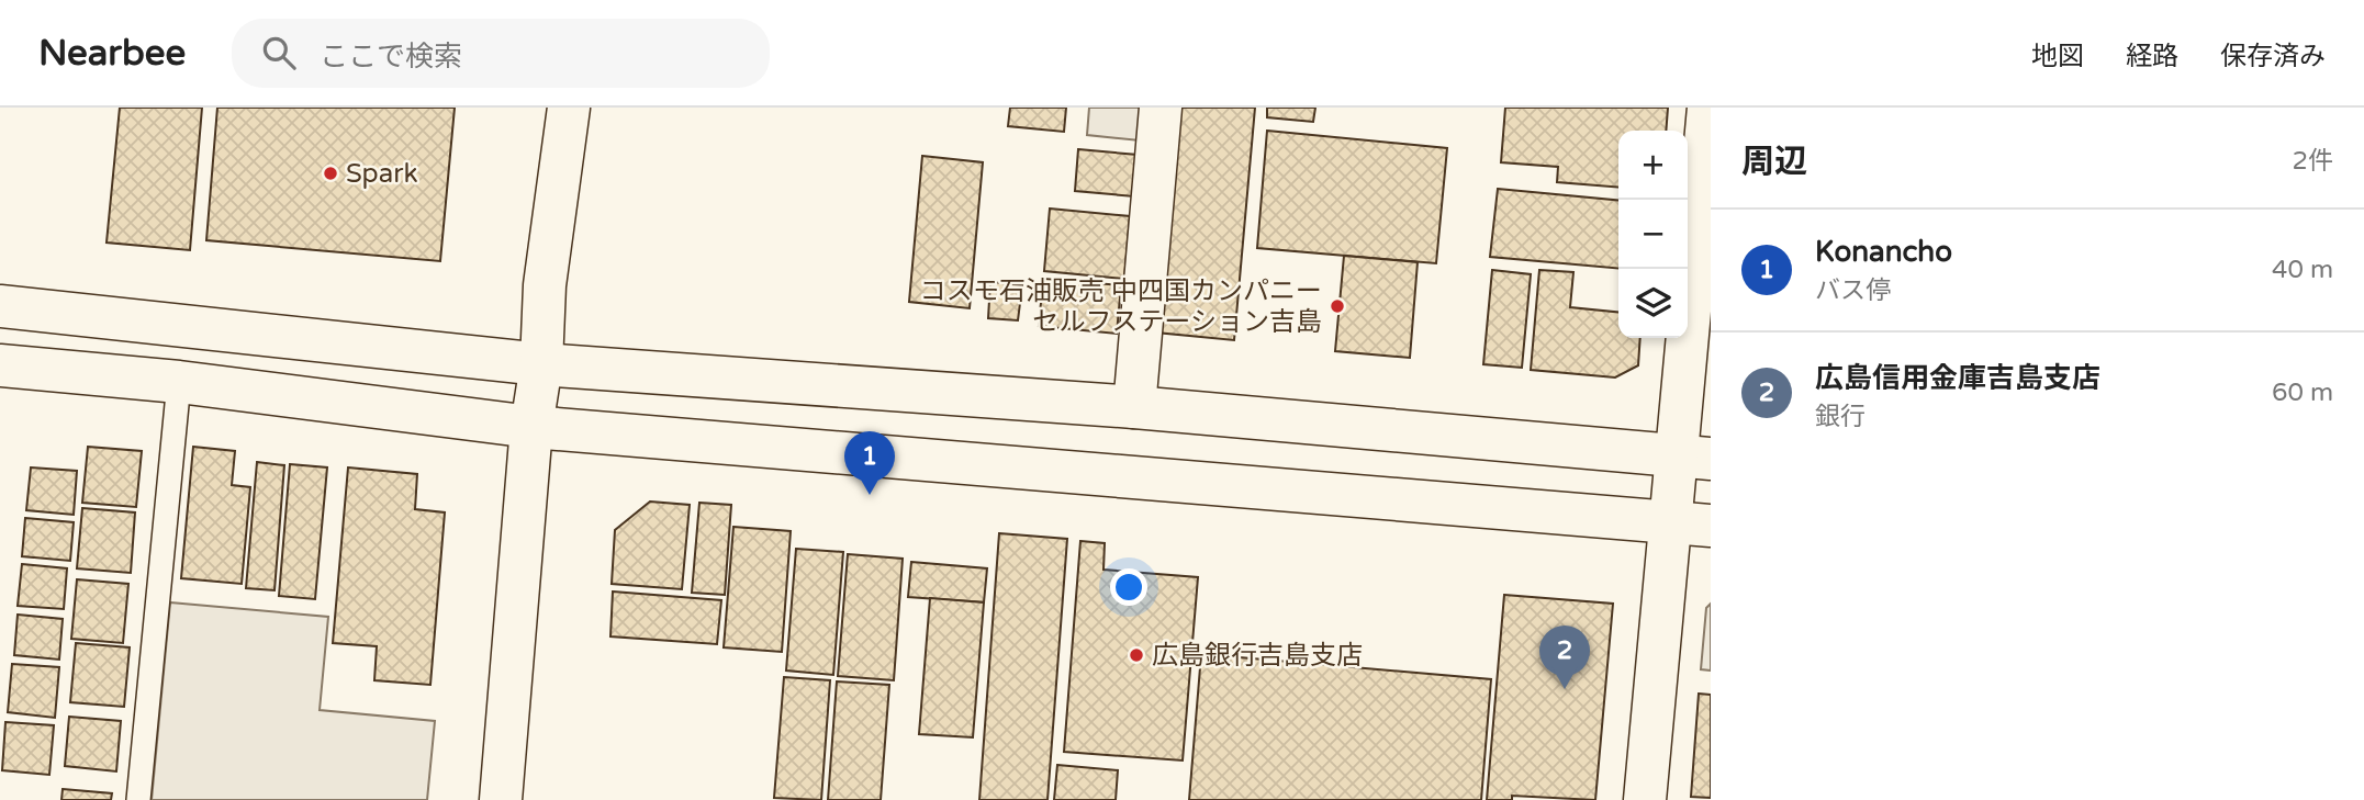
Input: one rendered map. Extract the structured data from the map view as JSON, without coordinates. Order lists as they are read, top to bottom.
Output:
{
  "places": ["Spark", "コスモ石油販売 中四国カンパニー セルフステーション吉島", "広島銀行吉島支店"],
  "page": {
    "header": "Nearbee",
    "search": "ここで検索",
    "nav": ["地図", "経路", "保存済み"],
    "heading": ["周辺", "2件"],
    "map_buttons": ["+", "−"],
    "list": [
      {
        "mark": "1",
        "name": "Konancho",
        "note": "バス停",
        "value": "40 m"
      },
      {
        "mark": "2",
        "name": "広島信用金庫吉島支店",
        "note": "銀行",
        "value": "60 m"
      }
    ],
    "pins": ["1", "2"]
  }
}
